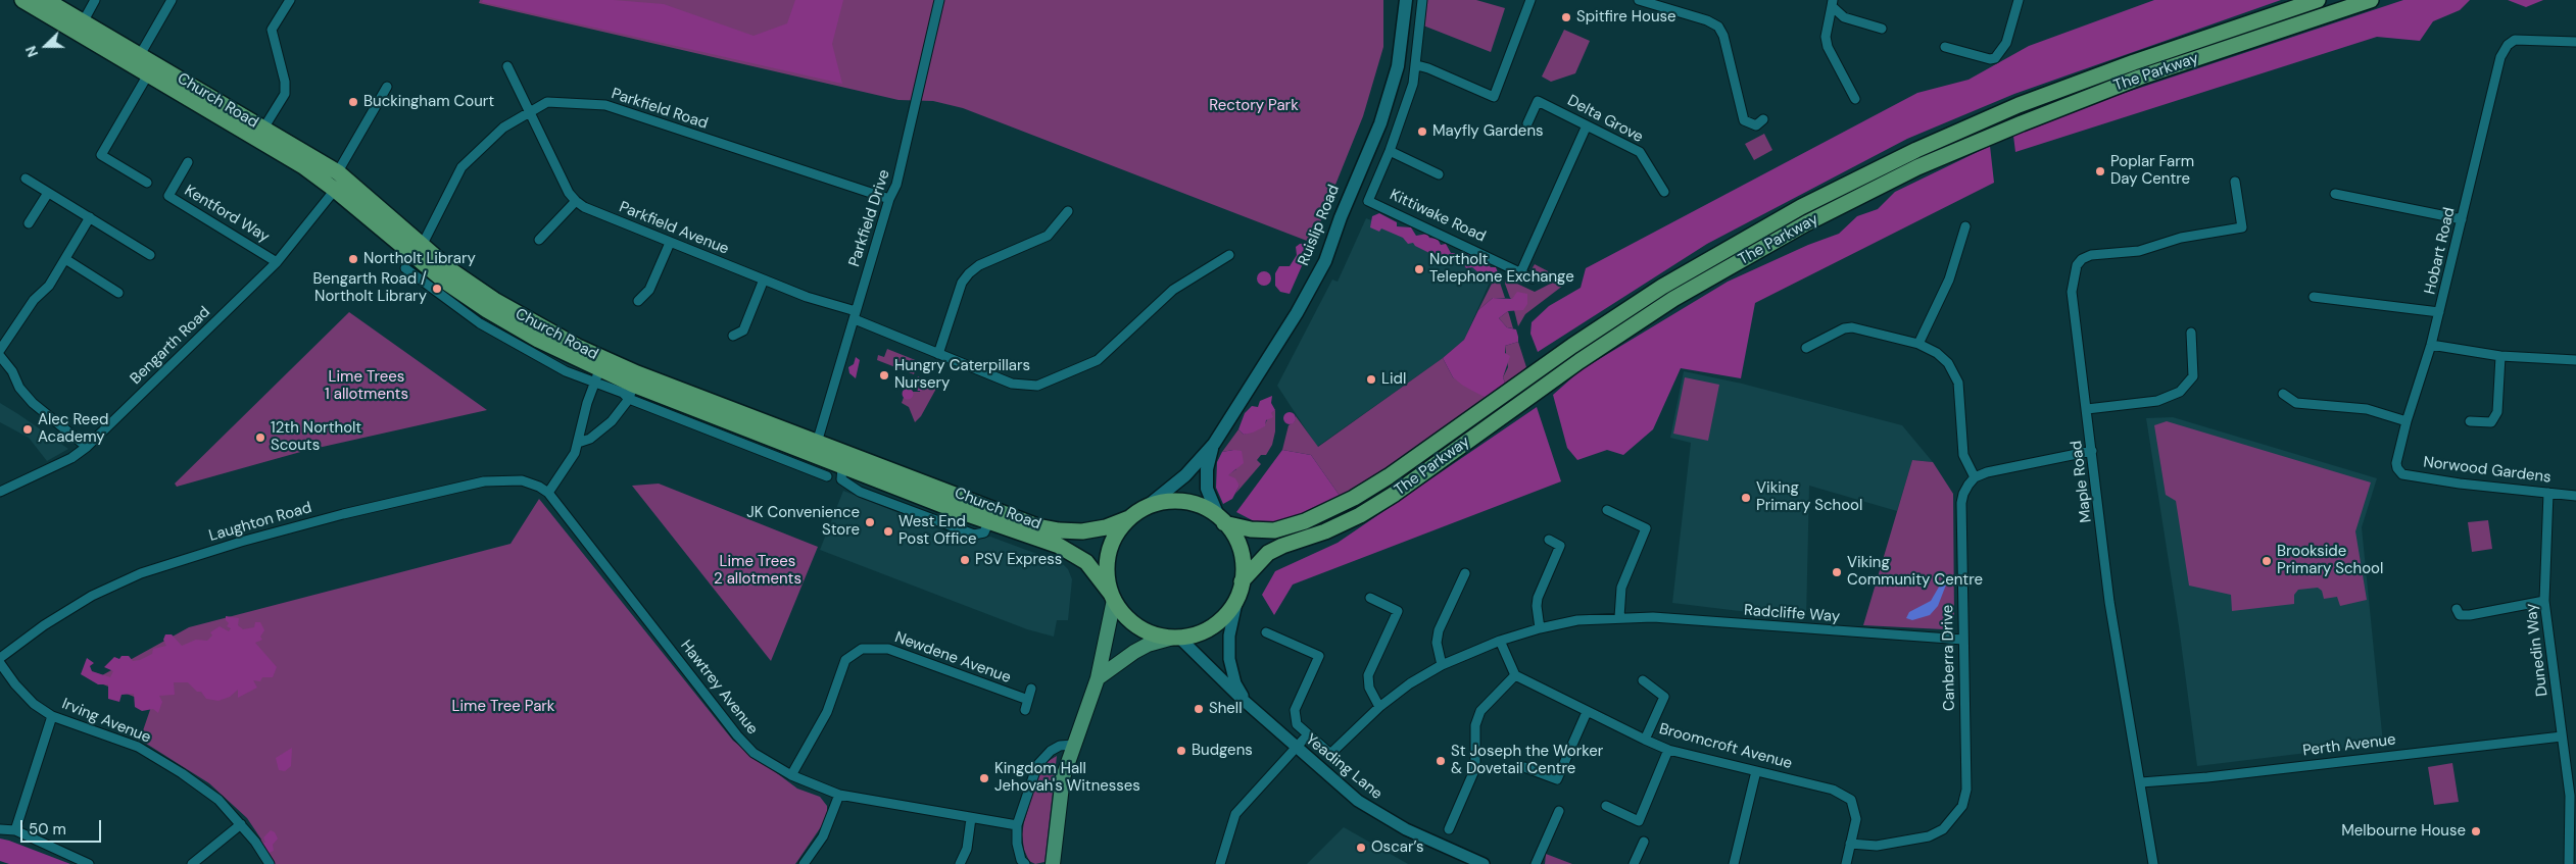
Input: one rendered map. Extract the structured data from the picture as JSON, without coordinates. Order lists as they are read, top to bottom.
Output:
{
  "streets": {
    "highway": ["The Parkway", "Church Road"],
    "main road": ["Ruislip Road"],
    "street": [
      "Parkfield Road",
      "Delta Grove",
      "Kentford Way",
      "Kittiwake Road",
      "Parkfield Drive",
      "Parkfield Avenue",
      "Hobart Road",
      "Bengarth Road",
      "Norwood Gardens",
      "Maple Road",
      "Laughton Road",
      "Radcliffe Way",
      "Dunedin Way",
      "Newdene Avenue",
      "Canberra Drive",
      "Hawtrey Avenue",
      "Irving Avenue",
      "Perth Avenue",
      "Broomcroft Avenue",
      "Yeading Lane"
    ]
  },
  "crossings": [
    ["The Parkway", "Church Road"],
    ["The Parkway", "Ruislip Road"],
    ["The Parkway", "Yeading Lane"],
    ["Church Road", "Parkfield Road"],
    ["Church Road", "Parkfield Drive"],
    ["Church Road", "Ruislip Road"],
    ["Church Road", "Bengarth Road"],
    ["Church Road", "Yeading Lane"],
    ["Parkfield Road", "Parkfield Drive"],
    ["Kentford Way", "Bengarth Road"],
    ["Parkfield Drive", "Parkfield Avenue"],
    ["Ruislip Road", "Yeading Lane"],
    ["Hobart Road", "Norwood Gardens"],
    ["Norwood Gardens", "Dunedin Way"],
    ["Maple Road", "Perth Avenue"],
    ["Laughton Road", "Hawtrey Avenue"],
    ["Radcliffe Way", "Canberra Drive"],
    ["Dunedin Way", "Perth Avenue"],
    ["Newdene Avenue", "Hawtrey Avenue"],
    ["Canberra Drive", "Broomcroft Avenue"]
  ],
  "parks": [
    "Rectory Park",
    "Lime Trees 1 allotments",
    "Lime Trees 2 allotments",
    "Lime Tree Park"
  ],
  "places": [
    "Spitfire House",
    "Buckingham Court",
    "Mayfly Gardens",
    "Poplar Farm Day Centre",
    "Northolt Library",
    "Northolt Telephone Exchange",
    "Bengarth Road / Northolt Library",
    "Hungry Caterpillars Nursery",
    "Lidl",
    "Alec Reed Academy",
    "12th Northolt Scouts",
    "Viking Primary School",
    "JK Convenience Store",
    "West End Post Office",
    "PSV Express",
    "Brookside Primary School",
    "Viking Community Centre",
    "Shell",
    "Budgens",
    "St Joseph the Worker & Dovetail Centre",
    "Kingdom Hall Jehovah's Witnesses",
    "Melbourne House",
    "Oscar’s"
  ],
  "scale_bar": "50 m",
  "north": "left"
}
